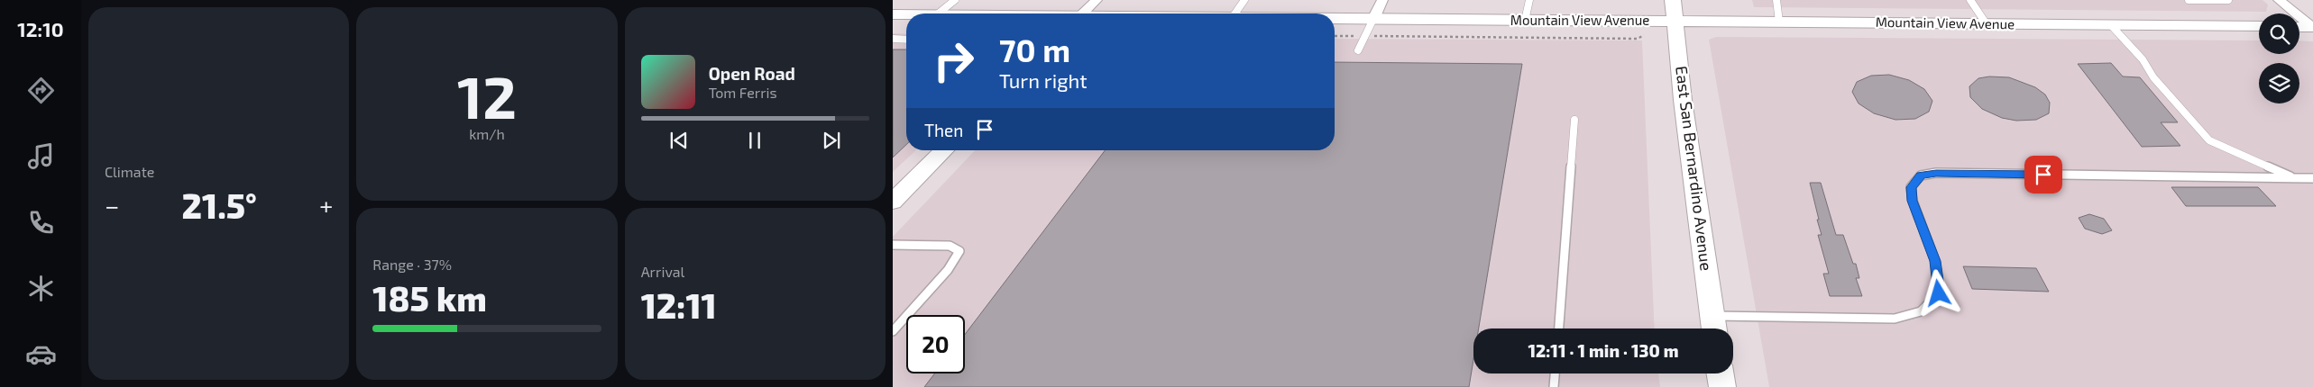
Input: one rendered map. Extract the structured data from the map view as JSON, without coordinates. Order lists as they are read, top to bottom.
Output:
{
  "streets": {
    "main road": ["Mountain View Avenue", "East San Bernardino Avenue"]
  },
  "crossings": [
    ["Mountain View Avenue", "East San Bernardino Avenue"]
  ],
  "page": {
    "tabs": "12:10",
    "tile": [
      "Climate",
      ["12", "km/h"],
      ["Range · 37%", "185 km"],
      ["Arrival", "12:11"]
    ],
    "turn": ["70 m", "Turn right"],
    "song": ["Open Road", "Tom Ferris"],
    "then": "Then",
    "heat": ["−", "21.5°", "+"],
    "limit": "20",
    "trip": "12:11 · 1 min · 130 m"
  }
}
